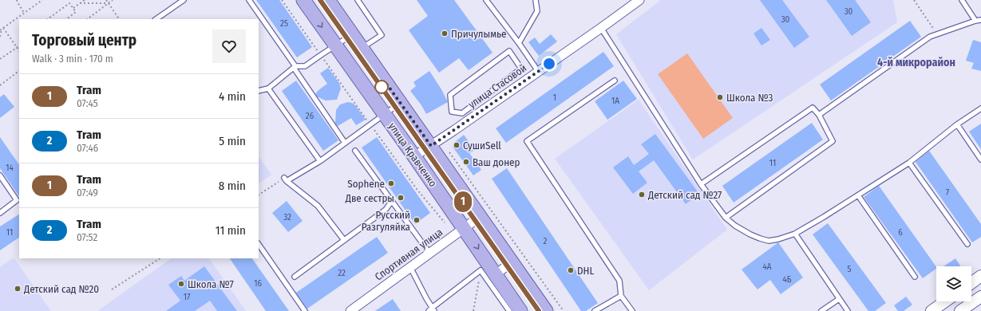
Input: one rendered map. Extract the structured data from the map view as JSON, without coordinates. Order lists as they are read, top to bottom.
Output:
{
  "streets": {
    "main road": ["улица Кравченко"],
    "street": ["улица Стасовой", "Спортивная улица"]
  },
  "crossings": [
    ["улица Стасовой", "улица Кравченко"],
    ["улица Кравченко", "Спортивная улица"]
  ],
  "districts": ["4-й микрорайон"],
  "places": [
    "Причулымье",
    "Школа №3",
    "СушиSell",
    "Ваш донер",
    "Sophene",
    "Детский сад №27",
    "Две сестры",
    "Русский Разгуляйка",
    "DHL",
    "Школа №7",
    "Детский сад №20"
  ],
  "lines": ["tram line 1"],
  "house_numbers": [
    "30",
    "30",
    "25",
    "1",
    "1А",
    "26",
    "11",
    "14",
    "7",
    "32",
    "11",
    "6",
    "2",
    "4А",
    "5",
    "22",
    "4Б",
    "16",
    "17"
  ],
  "page": {
    "on_map": "1",
    "heading": ["Торговый центр", "Walk · 3 min · 170 m"],
    "list": [
      {
        "mark": "1",
        "name": "Tram",
        "note": "07:45",
        "value": "4 min"
      },
      {
        "mark": "2",
        "name": "Tram",
        "note": "07:46",
        "value": "5 min"
      },
      {
        "mark": "1",
        "name": "Tram",
        "note": "07:49",
        "value": "8 min"
      },
      {
        "mark": "2",
        "name": "Tram",
        "note": "07:52",
        "value": "11 min"
      }
    ]
  }
}
